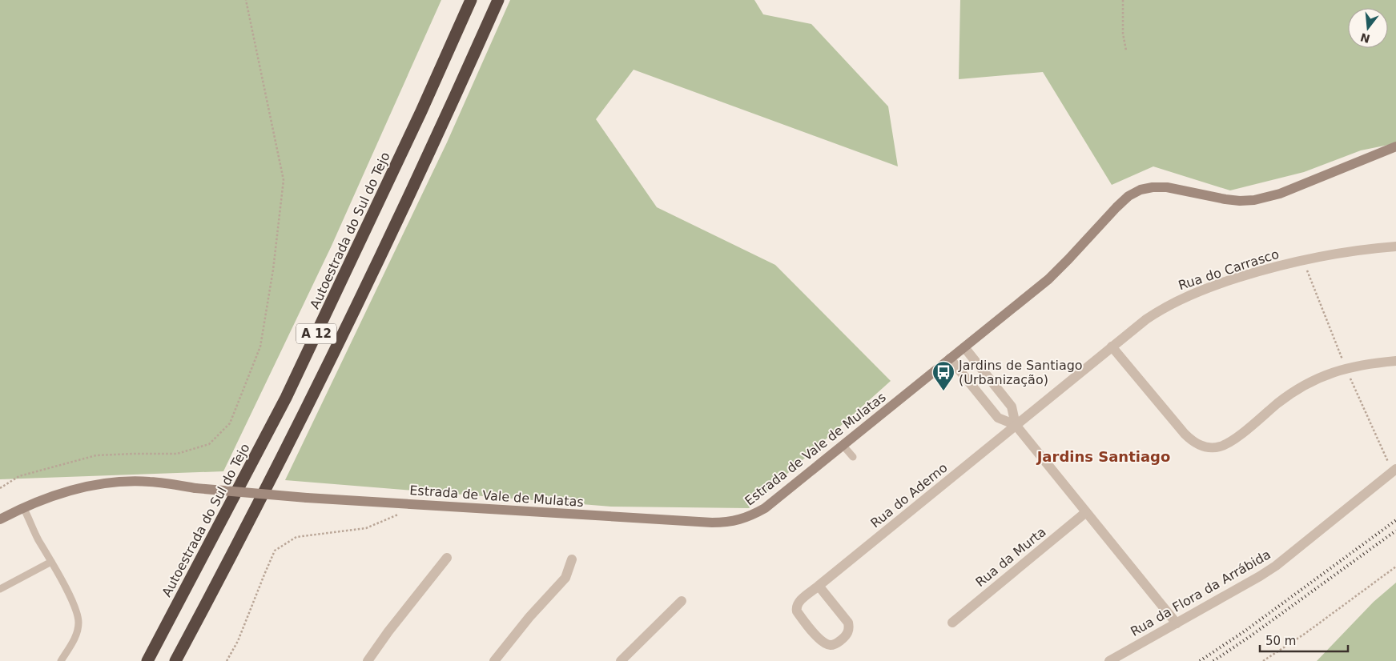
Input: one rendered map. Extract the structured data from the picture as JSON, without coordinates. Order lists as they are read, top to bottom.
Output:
{
  "streets": {
    "highway": ["Autoestrada do Sul do Tejo", "A 12"],
    "street": [
      "Rua do Carrasco",
      "Estrada de Vale de Mulatas",
      "Rua do Aderno",
      "Rua da Murta",
      "Rua da Flora da Arrábida"
    ]
  },
  "crossings": [
    ["Rua do Carrasco", "Rua do Aderno"]
  ],
  "districts": ["Jardins Santiago"],
  "places": {
    "bus stop": ["Jardins de Santiago (Urbanização)"]
  },
  "scale_bar": "50 m",
  "north": "bottom"
}
